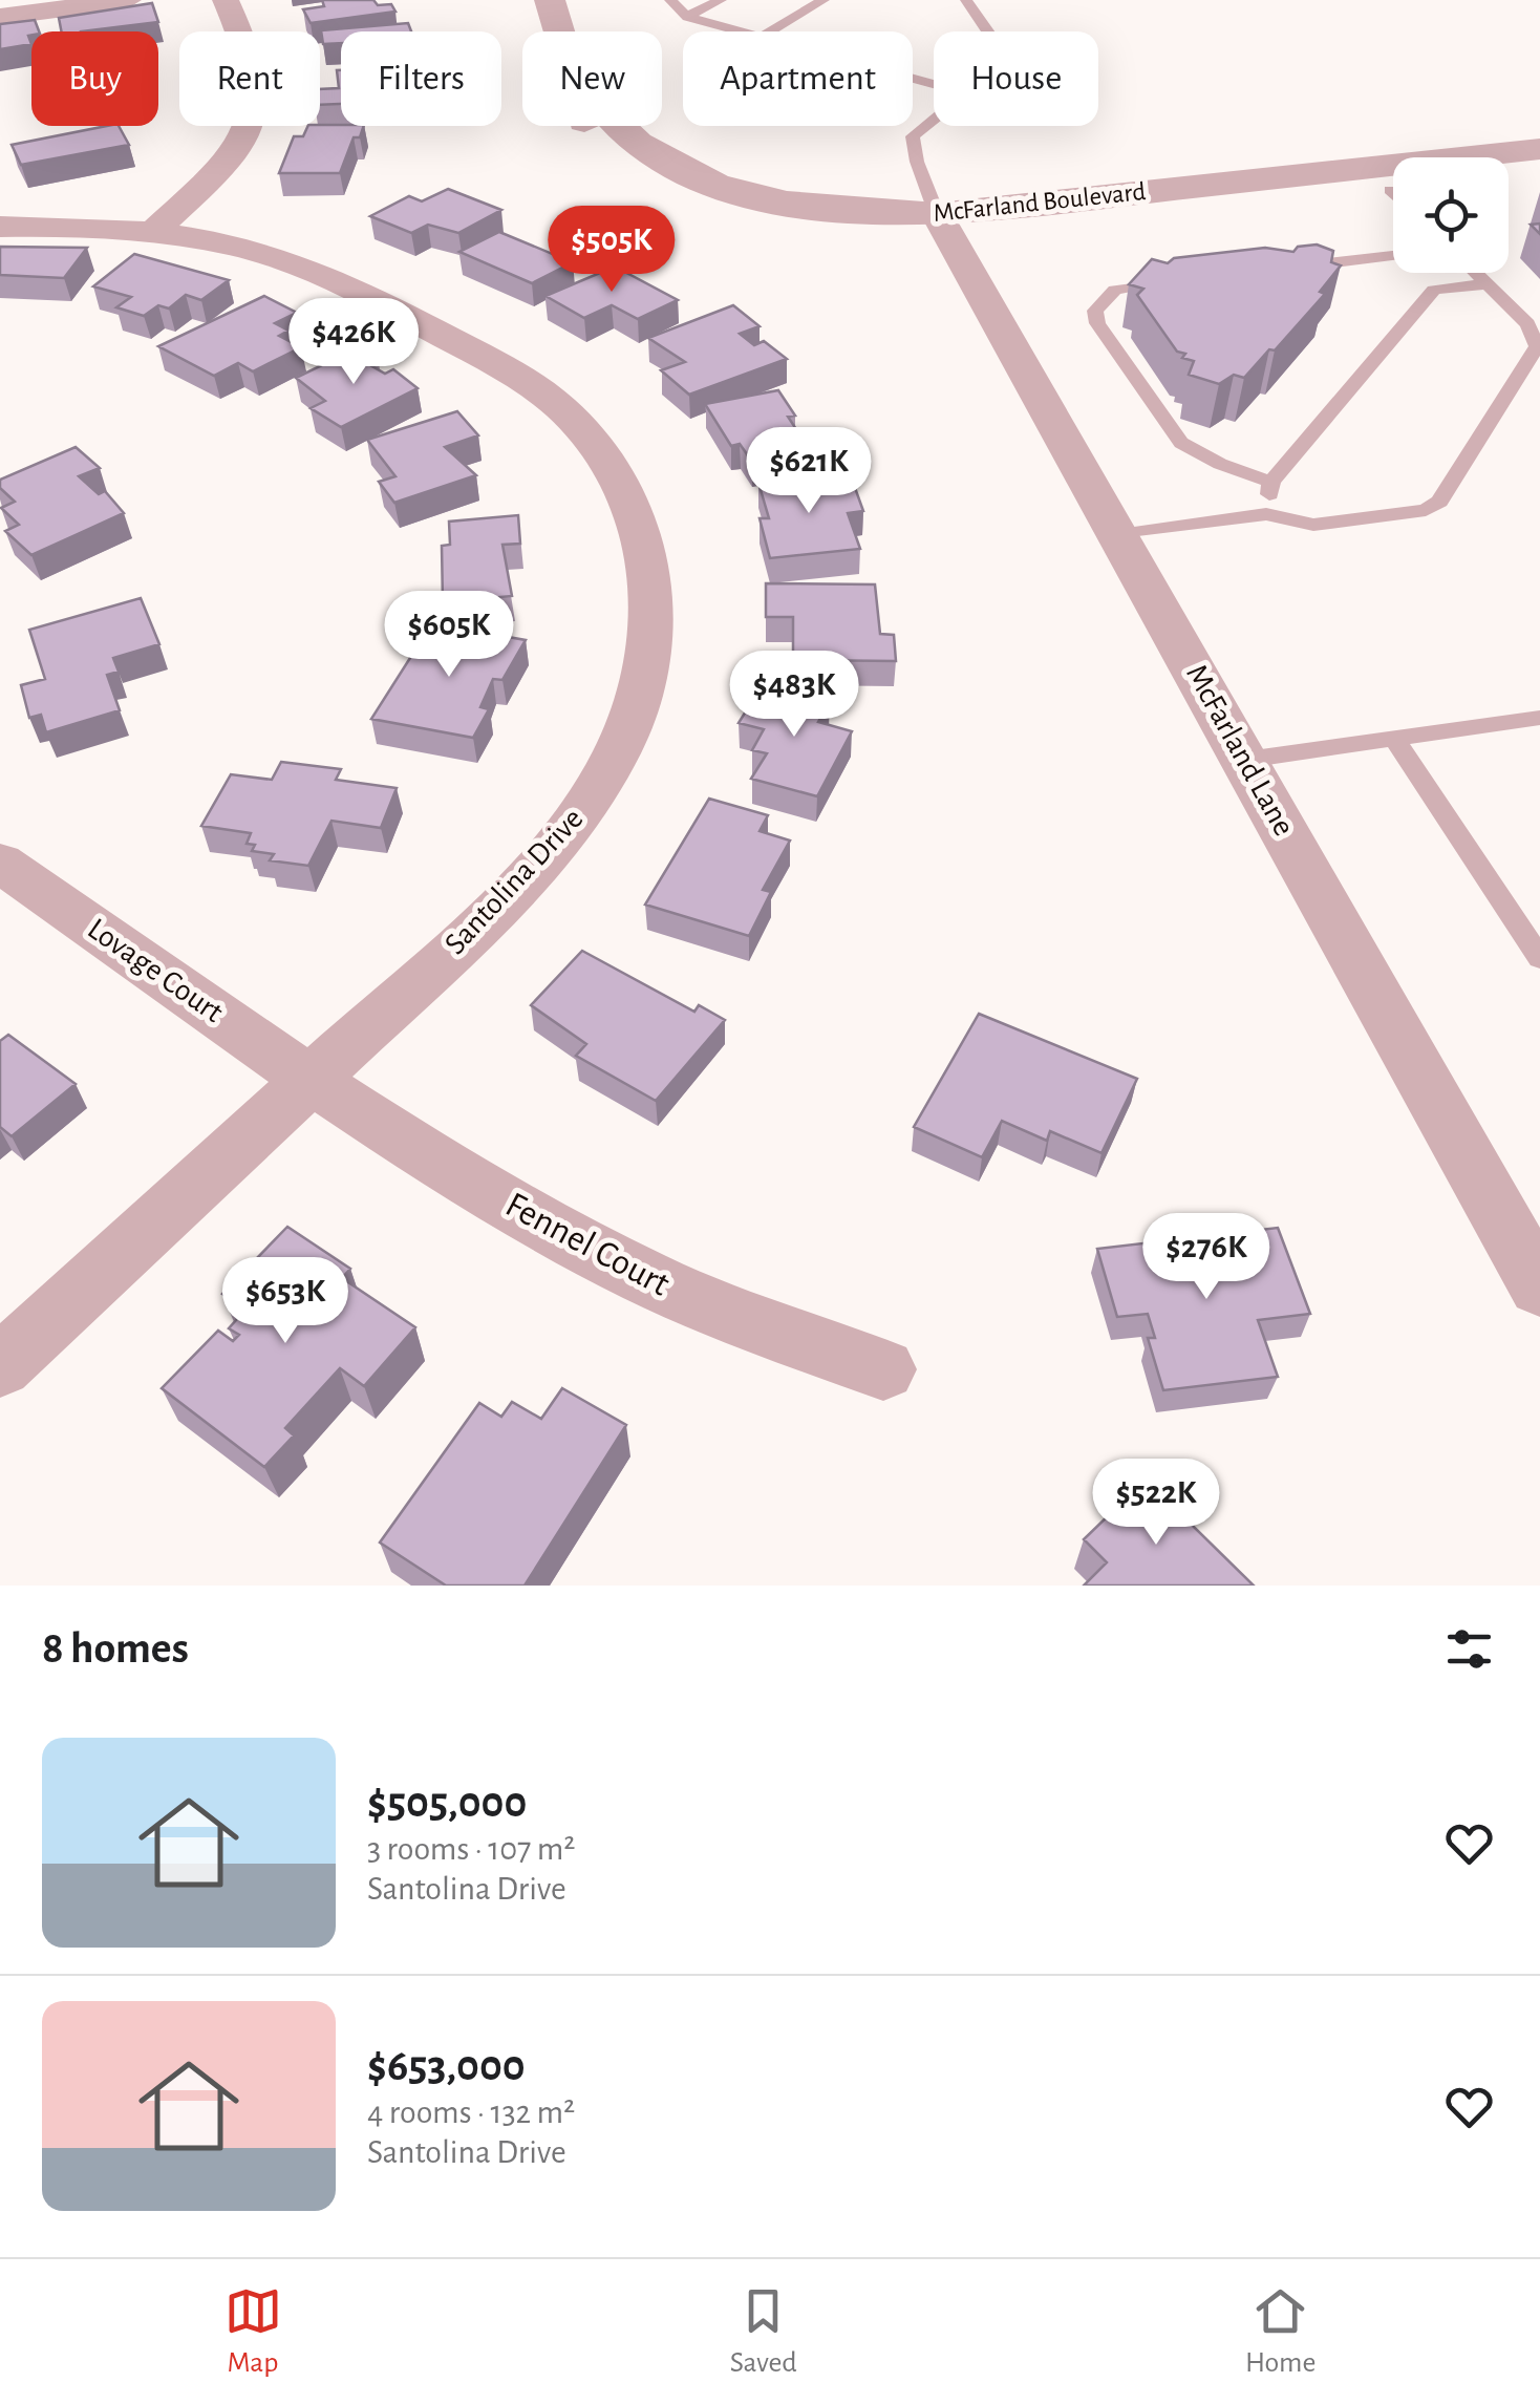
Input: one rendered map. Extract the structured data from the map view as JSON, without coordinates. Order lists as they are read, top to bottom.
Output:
{
  "streets": {
    "street": [
      "McFarland Boulevard",
      "McFarland Lane",
      "Santolina Drive",
      "Lovage Court",
      "Fennel Court"
    ]
  },
  "crossings": [
    ["McFarland Boulevard", "McFarland Lane"],
    ["Santolina Drive", "Lovage Court"],
    ["Santolina Drive", "Fennel Court"],
    ["Lovage Court", "Fennel Court"]
  ],
  "page": {
    "chip": [
      "Buy",
      "Rent",
      "Filters",
      "New",
      "Apartment",
      "House"
    ],
    "price": [
      "$505K",
      "$426K",
      "$621K",
      "$605K",
      "$483K",
      "$276K",
      "$653K",
      "$522K"
    ],
    "heading": "8 homes",
    "list": [
      {
        "name": "$505,000",
        "note": "3 rooms · 107 m² · Santolina Drive"
      },
      {
        "name": "$653,000",
        "note": "4 rooms · 132 m² · Santolina Drive"
      }
    ],
    "tabs": ["Map", "Saved", "Home"]
  }
}
